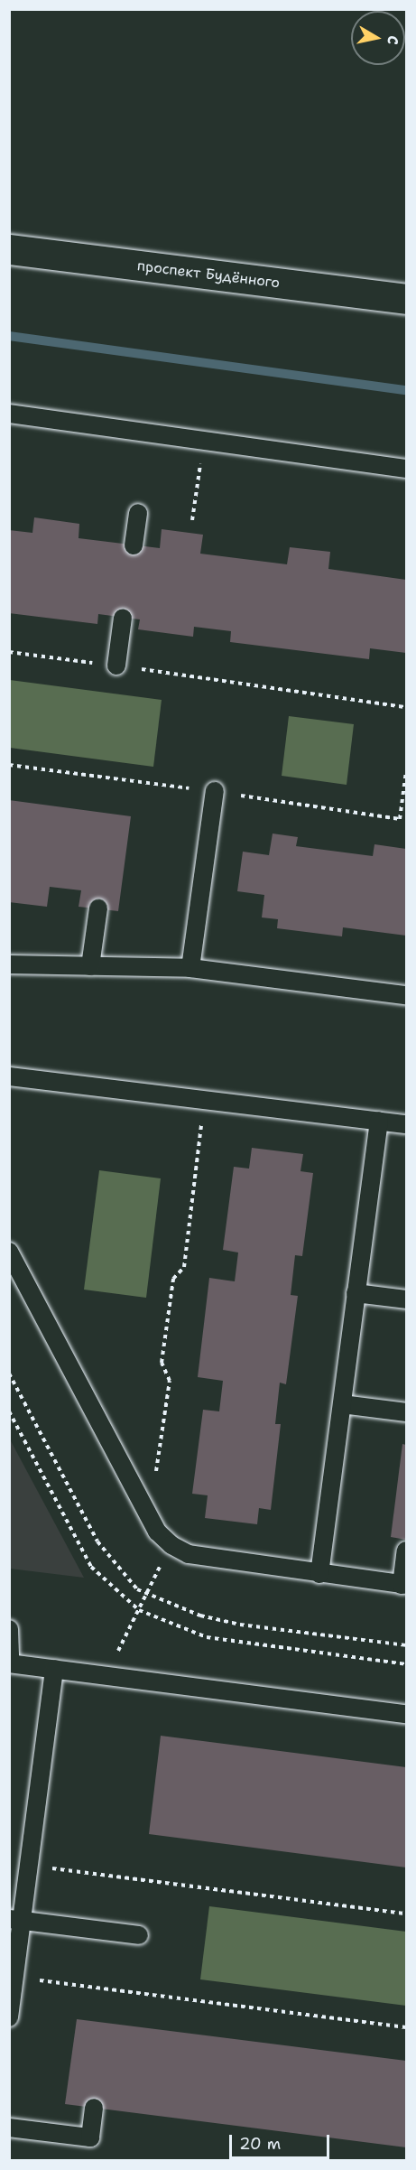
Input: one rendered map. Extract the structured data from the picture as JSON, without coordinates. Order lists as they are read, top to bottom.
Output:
{
  "streets": {
    "street": ["проспект Будённого"]
  },
  "scale_bar": "20 m",
  "north": "right"
}
